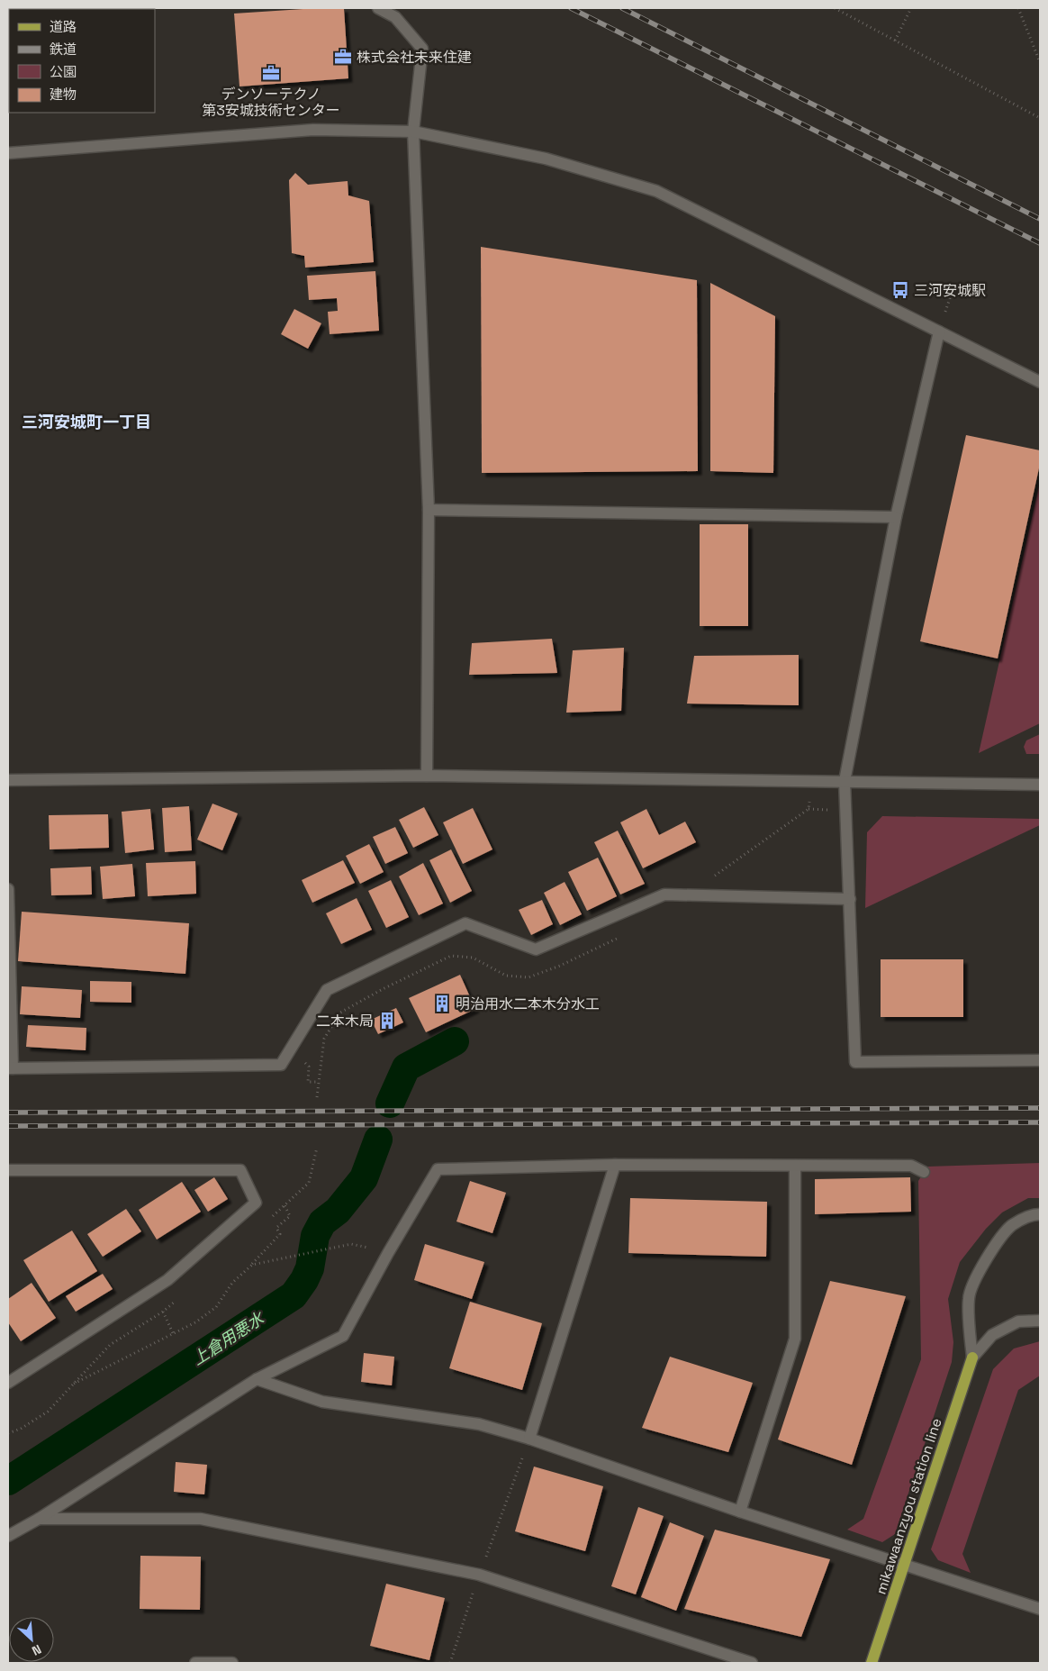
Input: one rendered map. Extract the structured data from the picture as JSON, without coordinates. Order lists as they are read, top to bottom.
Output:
{
  "streets": {
    "main road": ["mikawaanzyou station line"]
  },
  "districts": ["三河安城町一丁目"],
  "water": ["上倉用悪水"],
  "places": {
    "office": ["株式会社未来住建", "デンソーテクノ 第3安城技術センター"],
    "bus stop": ["三河安城駅"],
    "building": ["明治用水二本木分水工", "二本木局"]
  },
  "legend": [
    "道路",
    "鉄道",
    "公園",
    "建物"
  ],
  "north": "bottom right"
}
